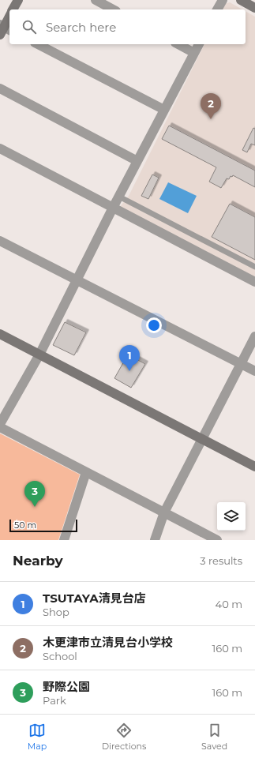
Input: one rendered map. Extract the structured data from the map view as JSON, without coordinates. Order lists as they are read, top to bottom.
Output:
{
  "scale_bar": "50 m",
  "page": {
    "search": "Search here",
    "pins": ["2", "1", "3"],
    "scale": "50 m",
    "heading": ["Nearby", "3 results"],
    "list": [
      {
        "mark": "1",
        "name": "TSUTAYA清見台店",
        "note": "Shop",
        "value": "40 m"
      },
      {
        "mark": "2",
        "name": "木更津市立清見台小学校",
        "note": "School",
        "value": "160 m"
      },
      {
        "mark": "3",
        "name": "野際公園",
        "note": "Park",
        "value": "160 m"
      }
    ],
    "nav": ["Map", "Directions", "Saved"]
  }
}
